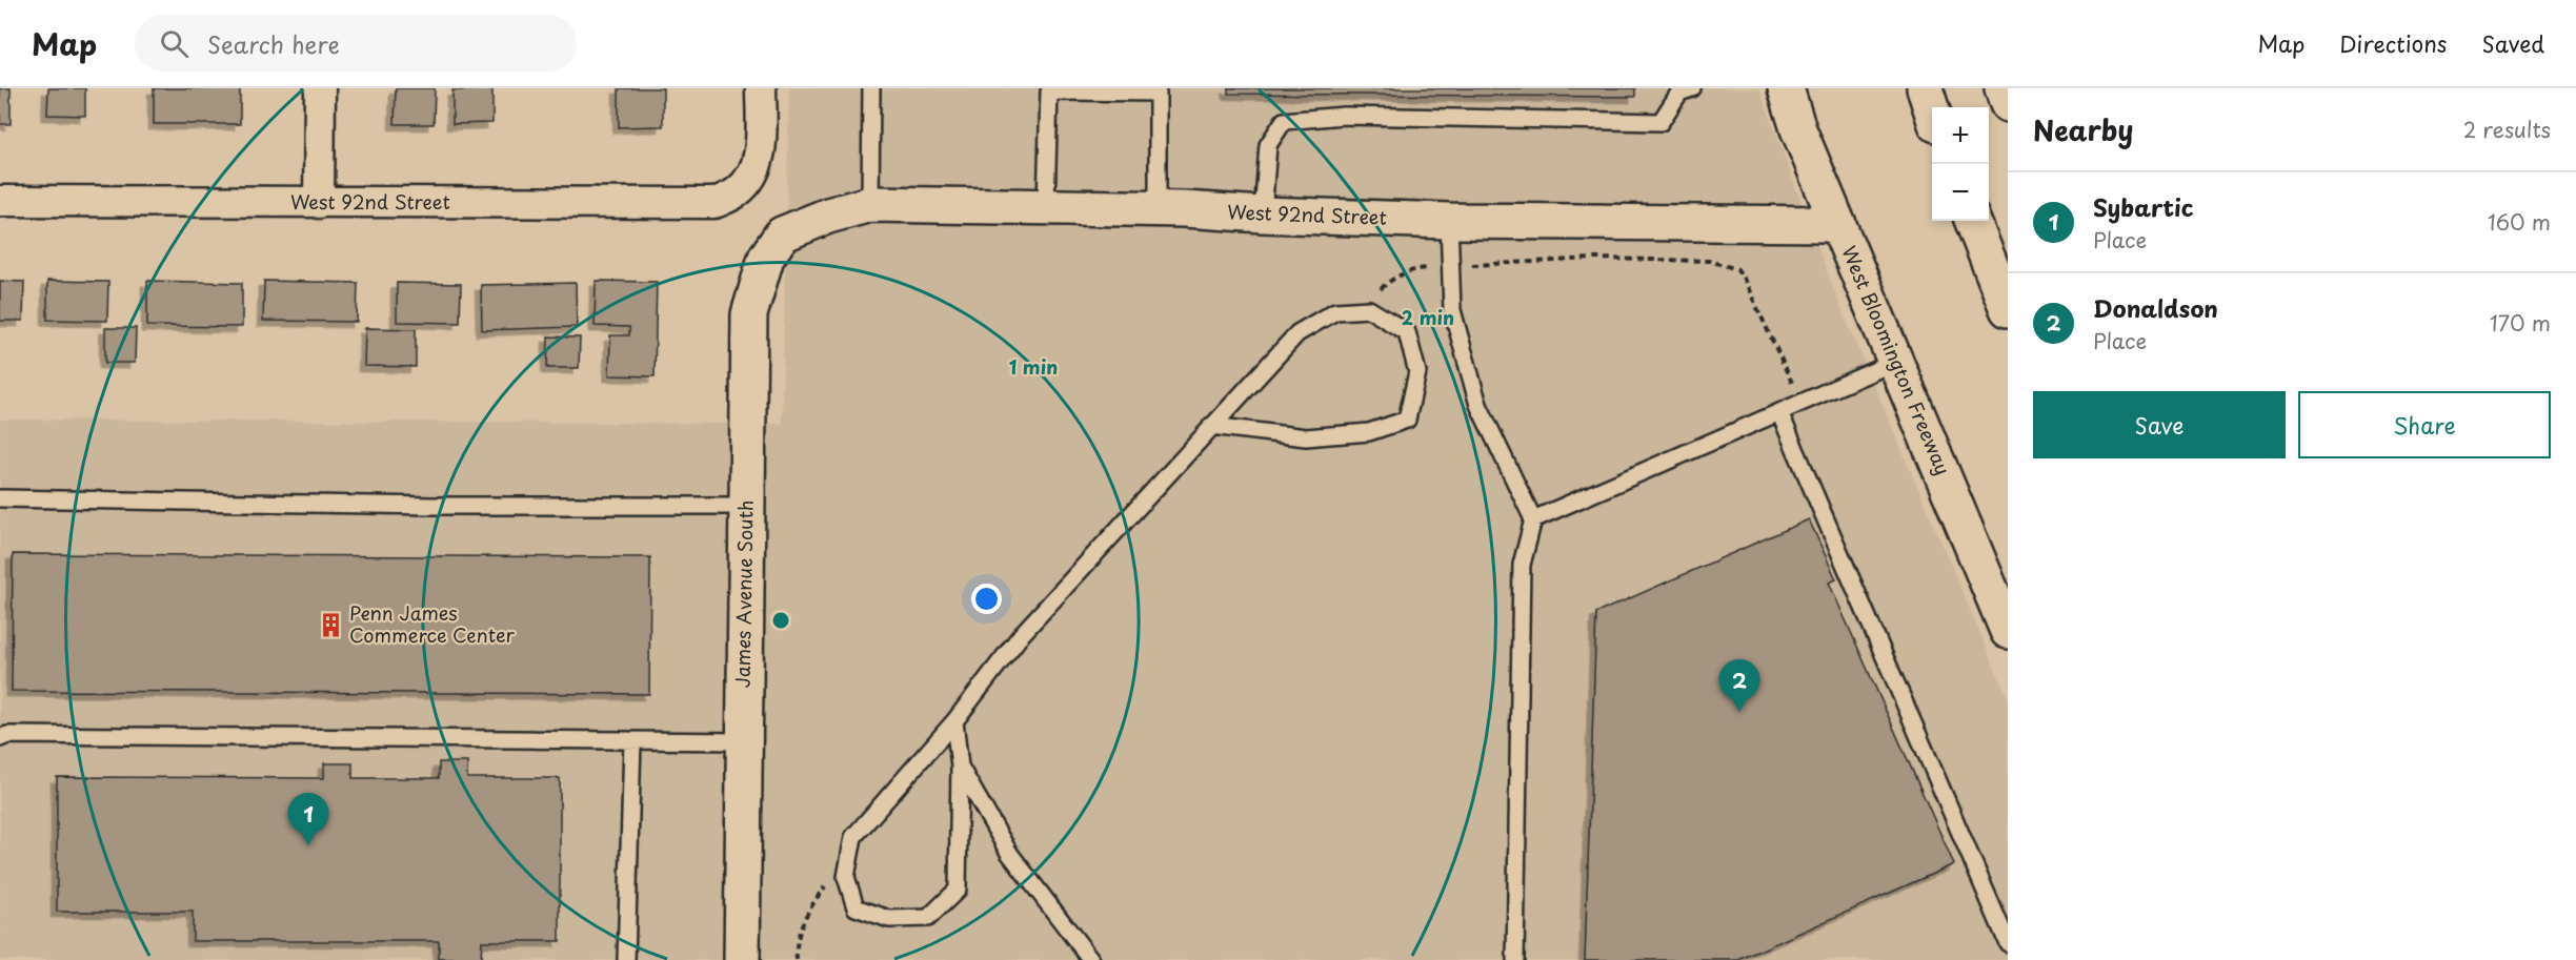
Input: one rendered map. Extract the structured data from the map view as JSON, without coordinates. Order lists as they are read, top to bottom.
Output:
{
  "streets": {
    "main road": ["West 92nd Street", "West Bloomington Freeway", "James Avenue South"]
  },
  "crossings": [
    ["West 92nd Street", "West Bloomington Freeway"],
    ["West 92nd Street", "James Avenue South"]
  ],
  "places": {
    "building": ["Penn James Commerce Center"]
  },
  "page": {
    "header": "Map",
    "search": "Search here",
    "nav": ["Map", "Directions", "Saved"],
    "heading": ["Nearby", "2 results"],
    "map_buttons": ["+", "−"],
    "list": [
      {
        "mark": "1",
        "name": "Sybartic",
        "note": "Place",
        "value": "160 m"
      },
      {
        "mark": "2",
        "name": "Donaldson",
        "note": "Place",
        "value": "170 m"
      }
    ],
    "buttons": ["Save", "Share"],
    "pins": ["2", "1"]
  },
  "rings": ["2 min", "1 min"]
}
